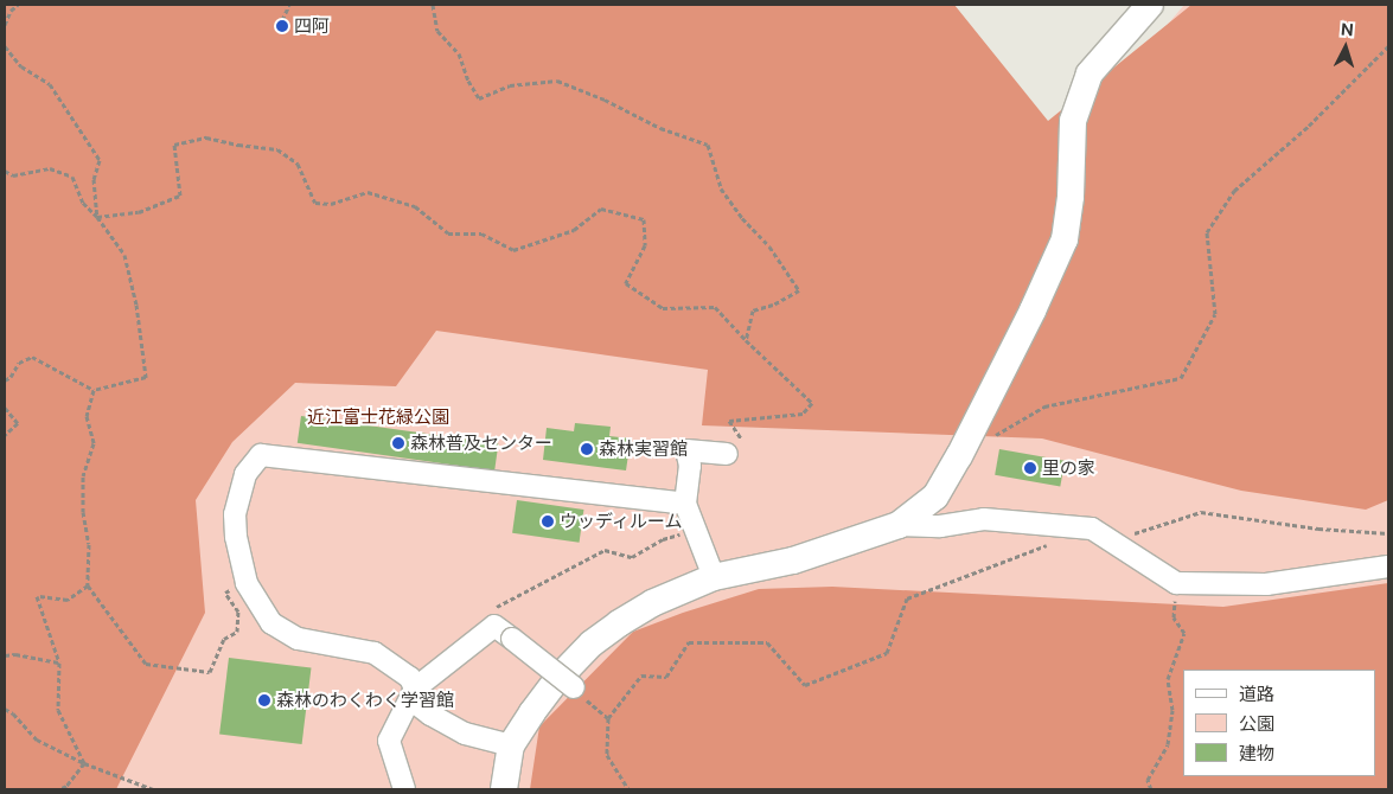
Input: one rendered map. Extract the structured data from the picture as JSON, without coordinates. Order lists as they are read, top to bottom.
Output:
{
  "parks": ["近江富士花緑公園"],
  "places": [
    "四阿",
    "森林普及センター",
    "森林実習館",
    "里の家",
    "ウッディルーム",
    "森林のわくわく学習館"
  ],
  "legend": ["道路", "公園", "建物"],
  "north": "top"
}
